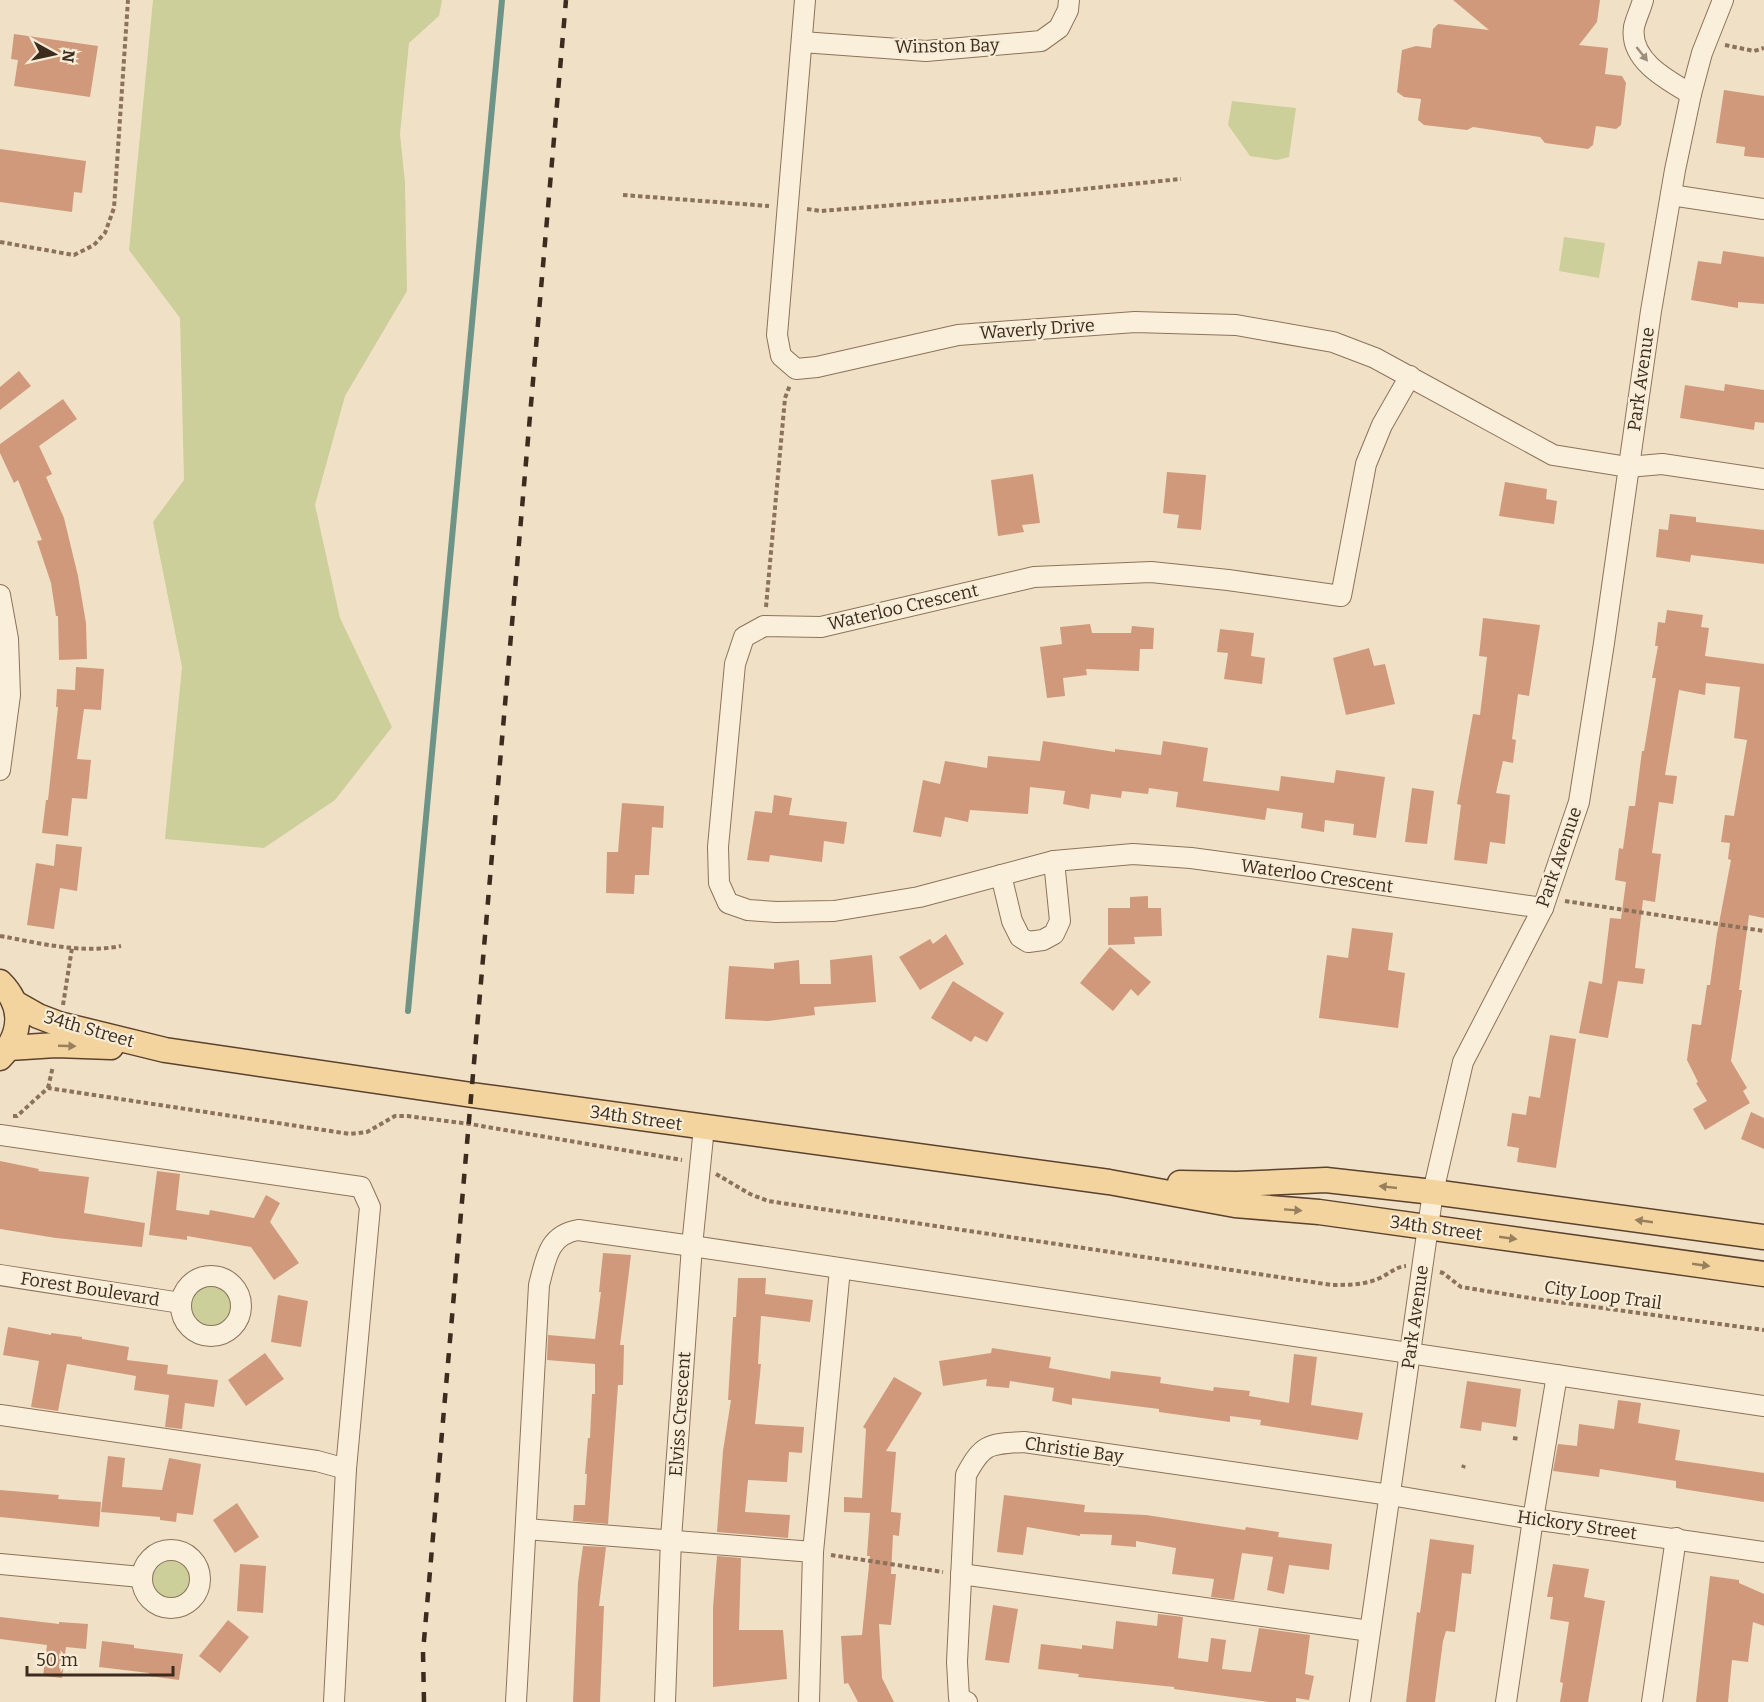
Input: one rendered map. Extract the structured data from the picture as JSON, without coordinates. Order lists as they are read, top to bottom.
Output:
{
  "streets": {
    "main road": ["34th Street"],
    "street": [
      "Winston Bay",
      "Waverly Drive",
      "Park Avenue",
      "Waterloo Crescent",
      "Forest Boulevard",
      "Elviss Crescent",
      "Christie Bay",
      "Hickory Street"
    ],
    "path": ["City Loop Trail"]
  },
  "crossings": [
    ["Waverly Drive", "Park Avenue"],
    ["Waverly Drive", "Waterloo Crescent"],
    ["Park Avenue", "Waterloo Crescent"],
    ["Park Avenue", "34th Street"],
    ["Park Avenue", "Christie Bay"],
    ["Park Avenue", "Hickory Street"],
    ["34th Street", "Elviss Crescent"],
    ["Christie Bay", "Hickory Street"]
  ],
  "scale_bar": "50 m",
  "north": "right"
}
